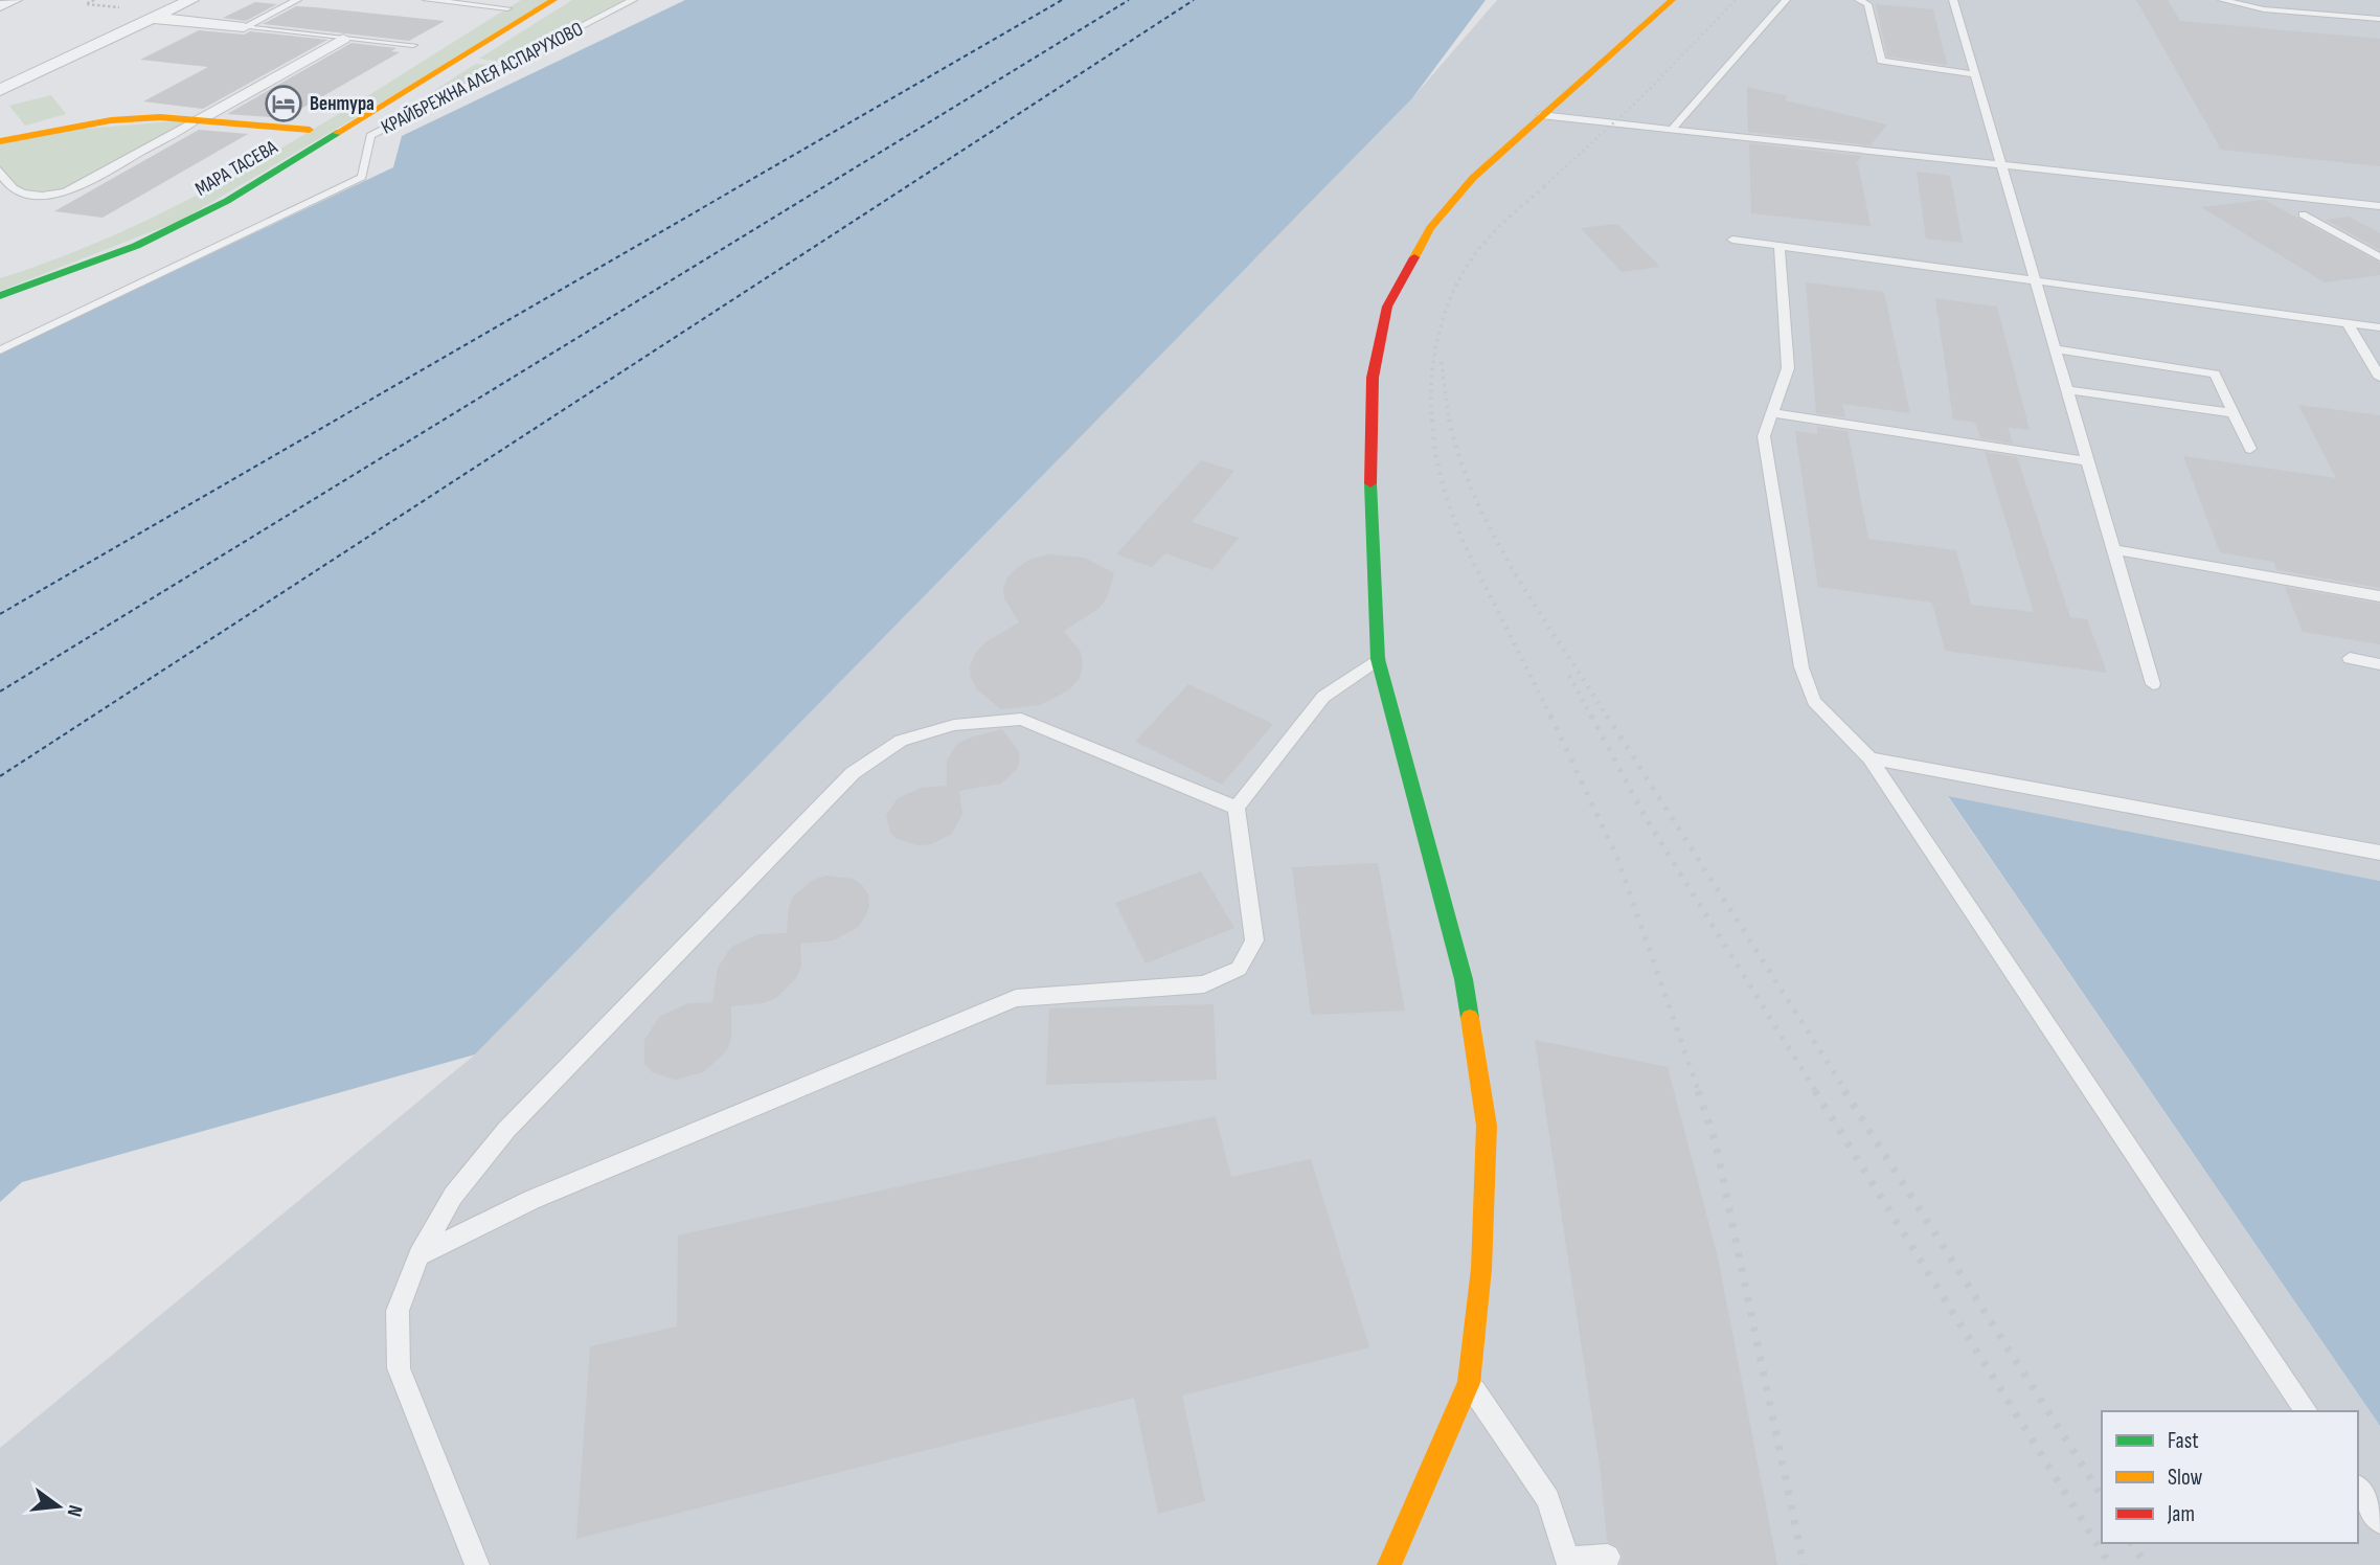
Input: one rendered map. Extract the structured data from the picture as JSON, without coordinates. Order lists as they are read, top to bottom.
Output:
{
  "streets": {
    "street": ["МАРА ТАСЕВА"],
    "lane": ["КРАЙБРЕЖНА АЛЕЯ АСПАРУХОВО"]
  },
  "places": {
    "hotel": ["Вентура"]
  },
  "legend": ["Fast", "Slow", "Jam"],
  "north": "right"
}
